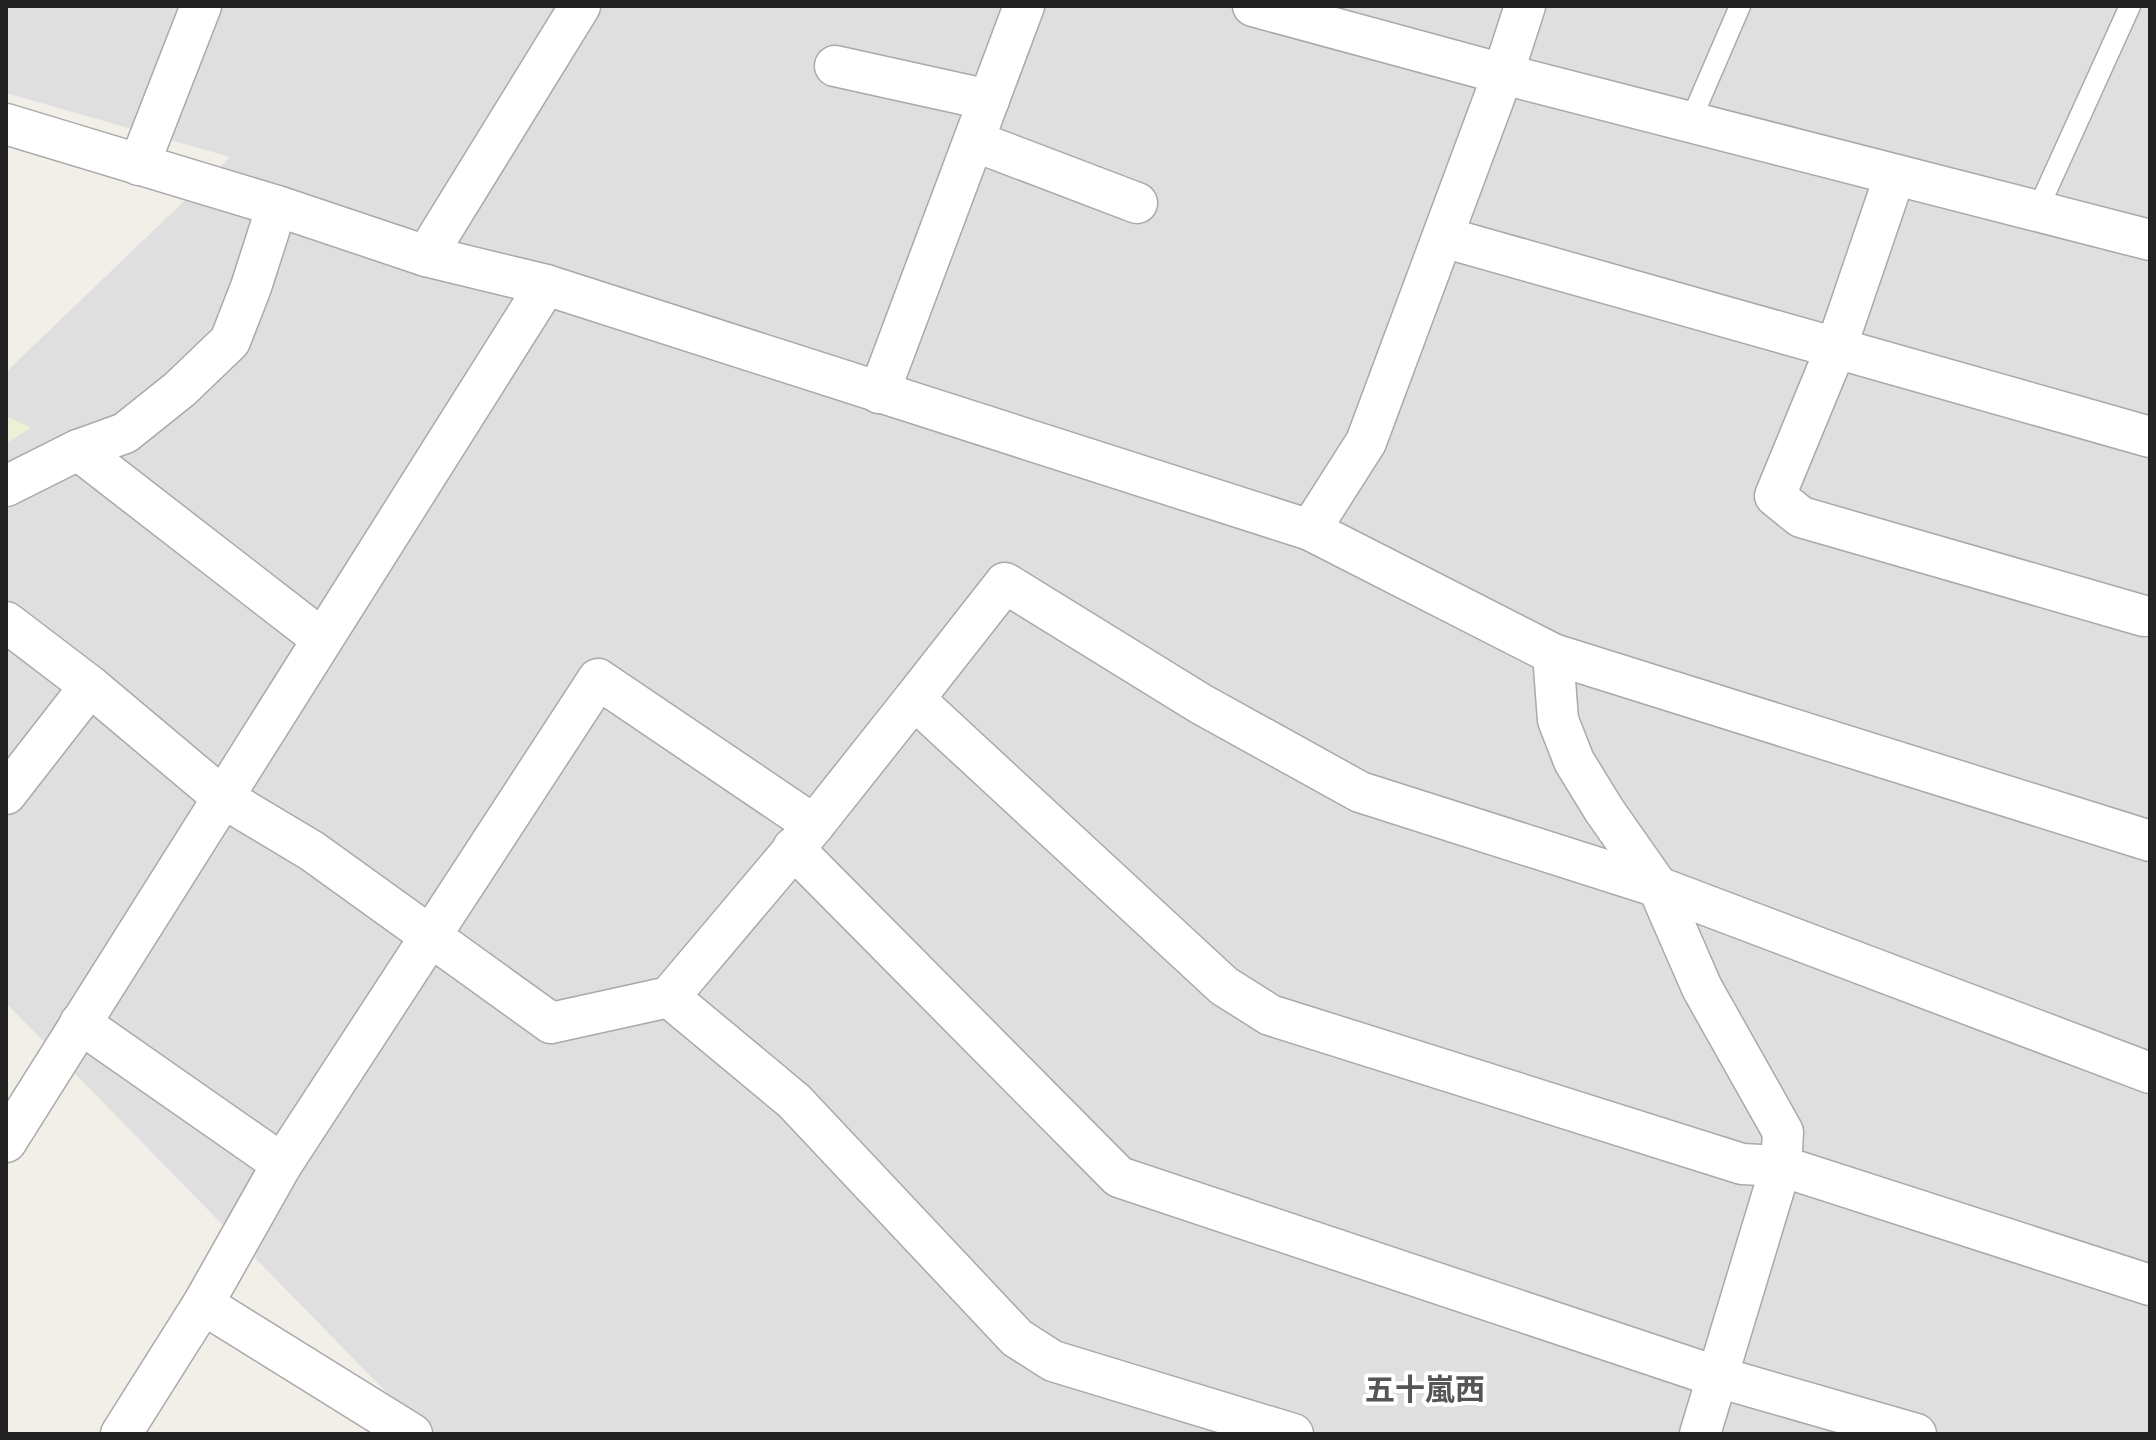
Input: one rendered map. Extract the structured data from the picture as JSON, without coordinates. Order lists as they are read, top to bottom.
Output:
{
  "districts": ["五十嵐西"]
}
